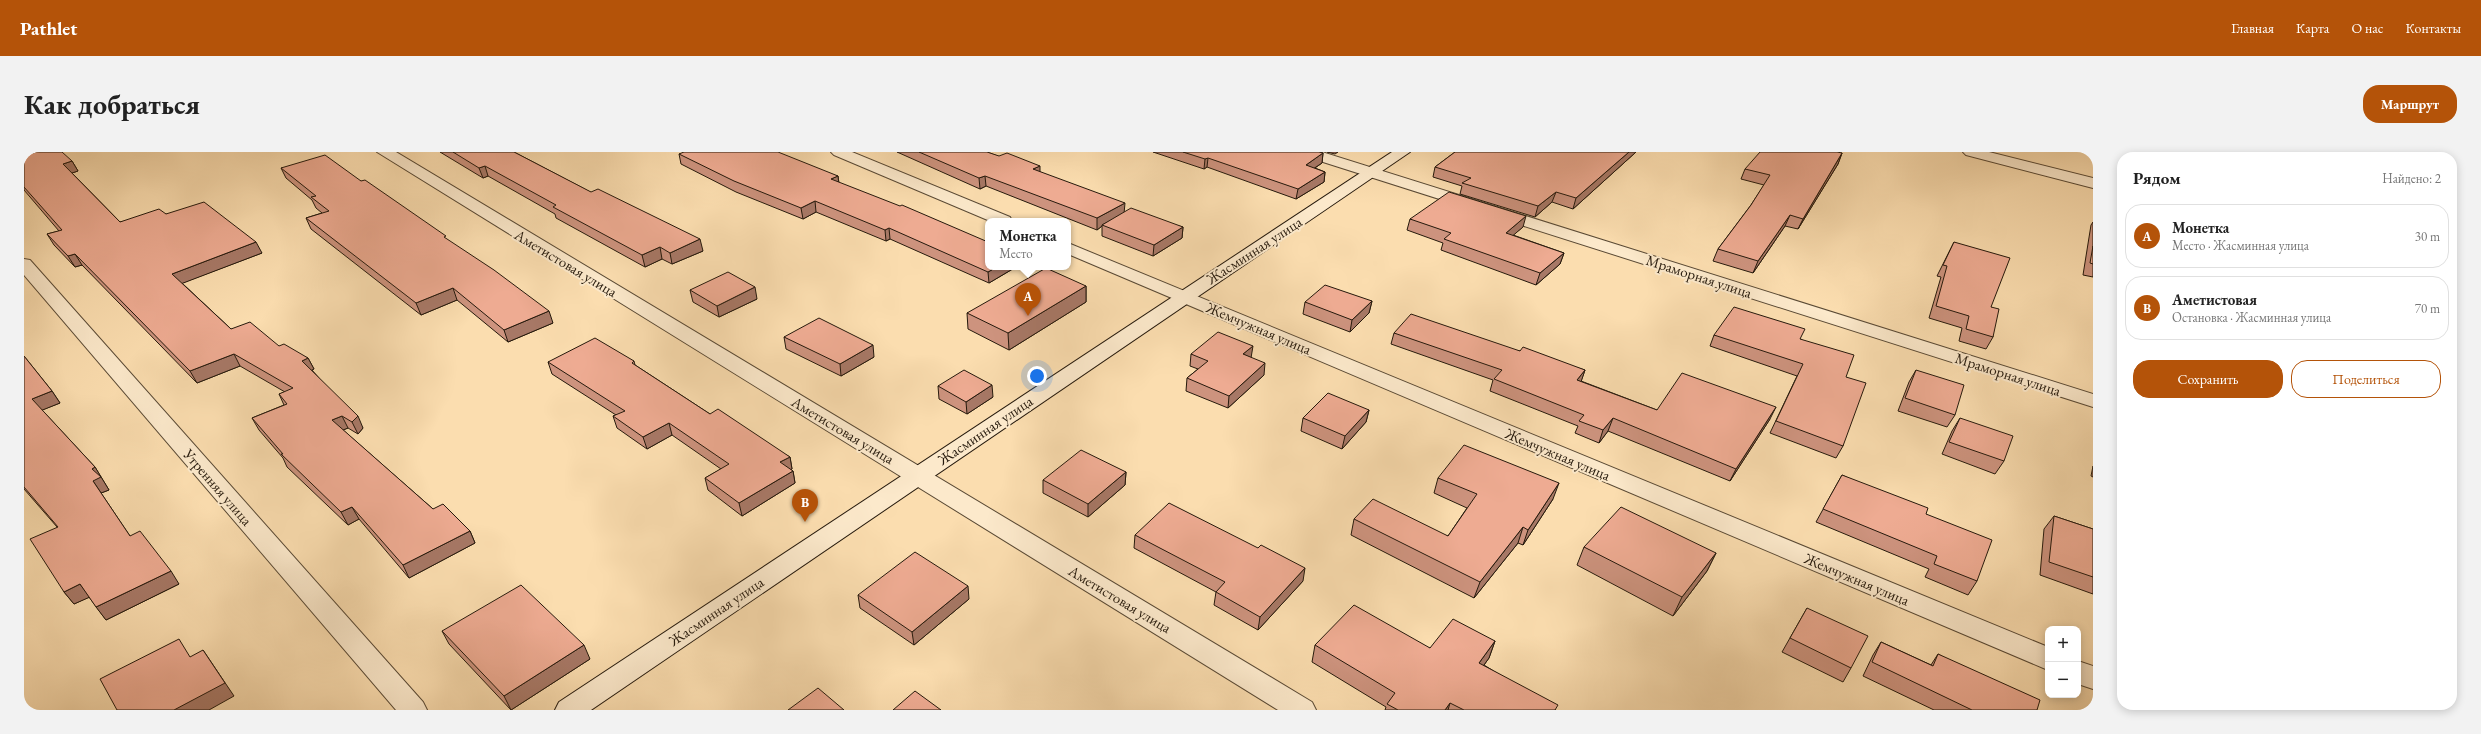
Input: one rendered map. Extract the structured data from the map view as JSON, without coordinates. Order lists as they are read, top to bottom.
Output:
{
  "streets": {
    "street": [
      "Жасминная улица",
      "Аметистовая улица",
      "Мраморная улица",
      "Жемчужная улица",
      "Утренняя улица"
    ]
  },
  "crossings": [
    ["Жасминная улица", "Аметистовая улица"],
    ["Жасминная улица", "Мраморная улица"],
    ["Жасминная улица", "Жемчужная улица"]
  ],
  "page": {
    "header": "Pathlet",
    "nav": [
      "Главная",
      "Карта",
      "О нас",
      "Контакты"
    ],
    "buttons": [
      "Маршрут",
      ["Сохранить", "Поделиться"]
    ],
    "title": "Как добраться",
    "heading": ["Рядом", "Найдено: 2"],
    "list": [
      {
        "mark": "A",
        "name": "Монетка",
        "note": "Место · Жасминная улица",
        "value": "30 m"
      },
      {
        "mark": "B",
        "name": "Аметистовая",
        "note": "Остановка · Жасминная улица",
        "value": "70 m"
      }
    ],
    "popup": ["Монетка", "Место"],
    "pins": ["A", "B"],
    "map_buttons": ["+", "−"]
  }
}
